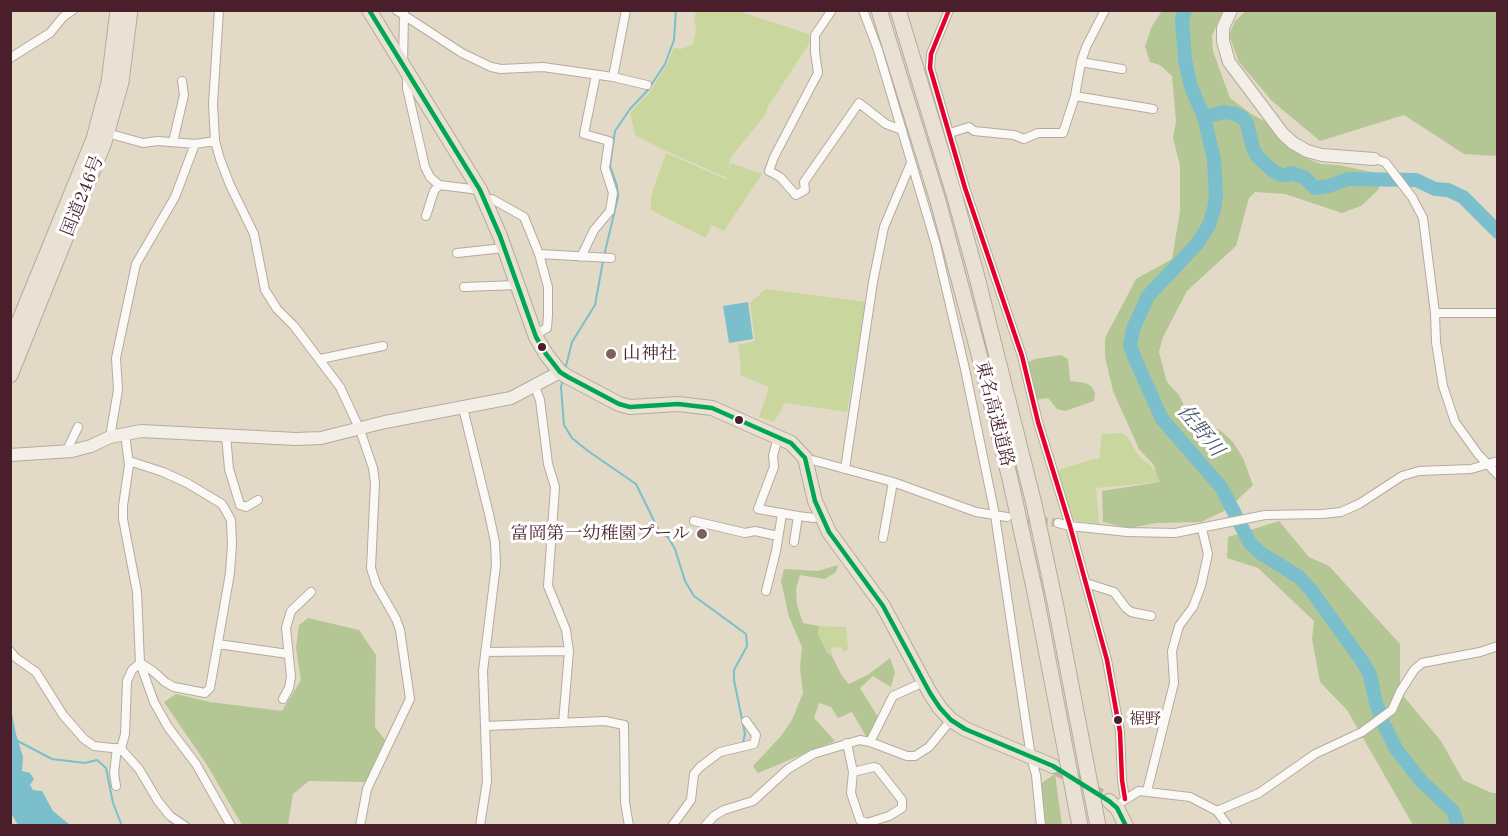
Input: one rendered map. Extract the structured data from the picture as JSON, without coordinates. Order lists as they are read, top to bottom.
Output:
{
  "streets": {
    "highway": ["国道246号", "東名高速道路"]
  },
  "water": ["佐野川"],
  "places": ["山神社", "富岡第一幼稚園プール", "裾野"]
}
